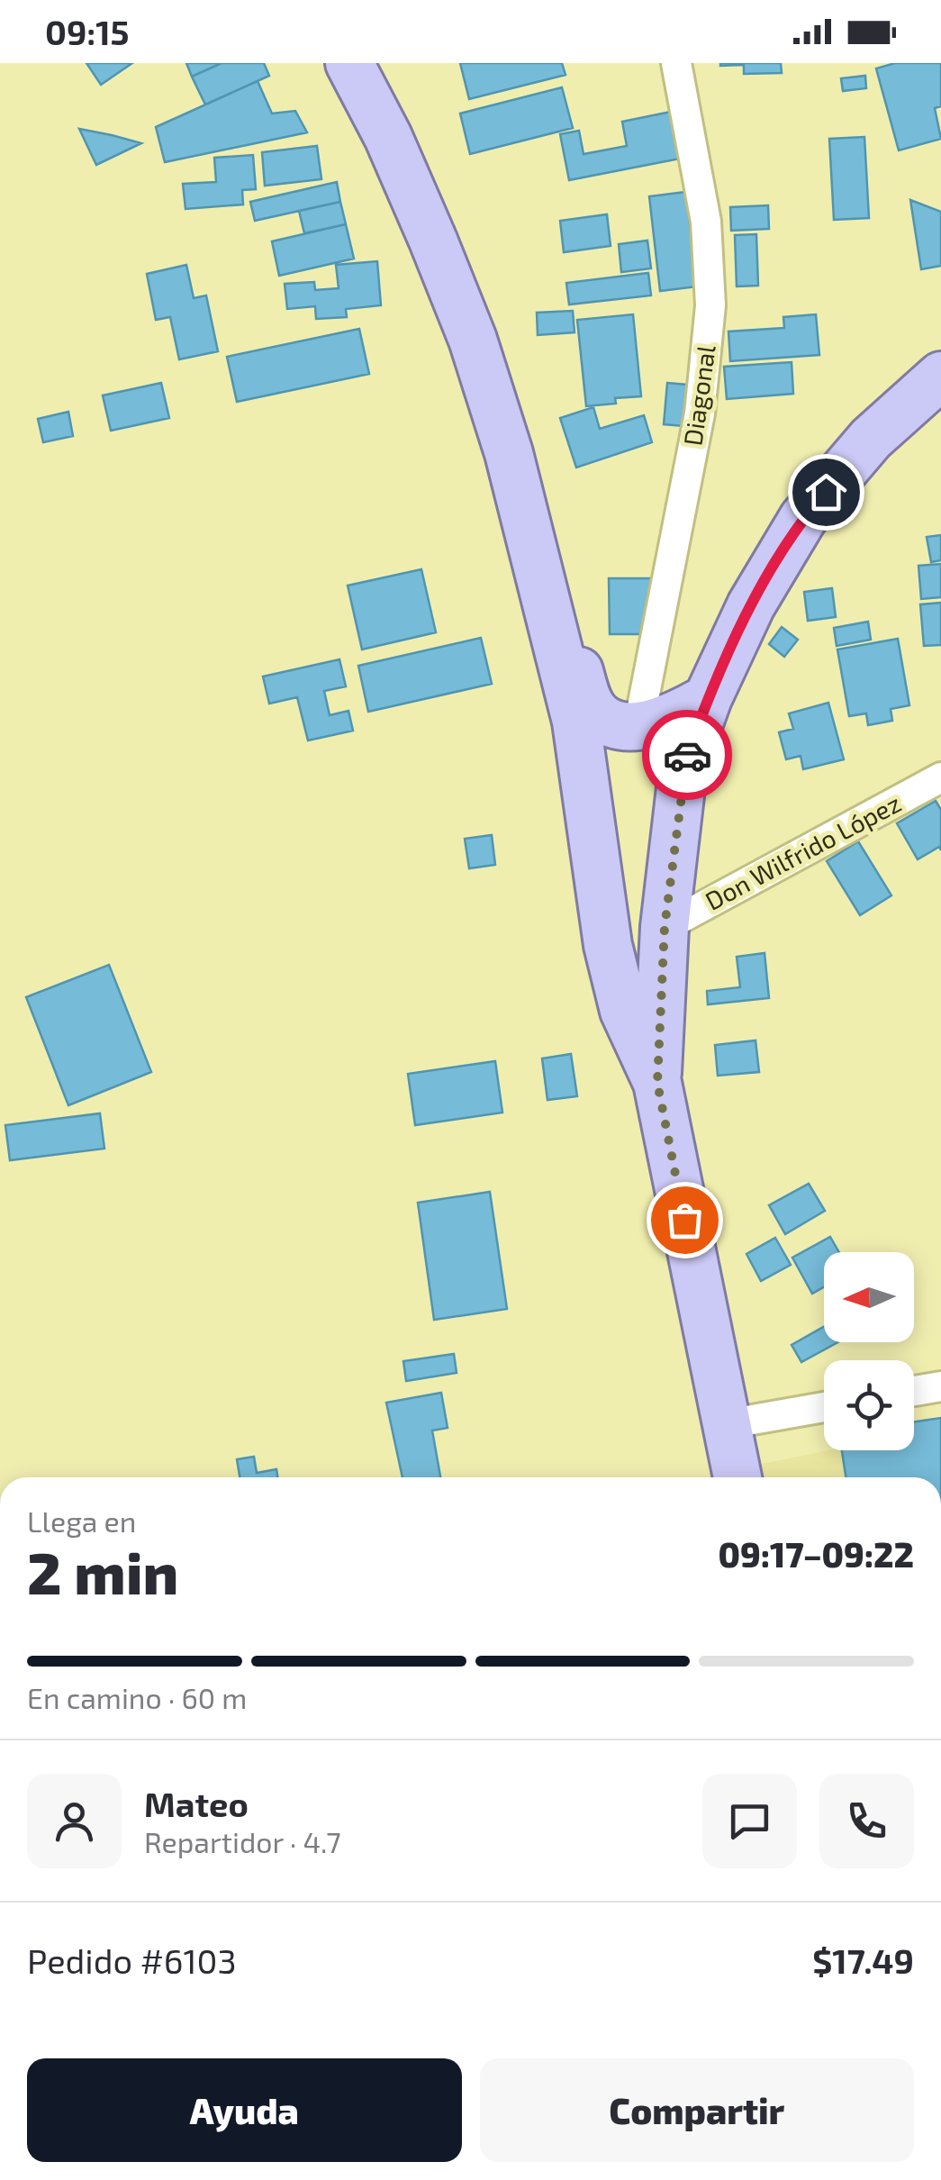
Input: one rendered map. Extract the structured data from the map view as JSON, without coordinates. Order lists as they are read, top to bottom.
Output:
{
  "streets": {
    "street": ["Diagonal", "Don Wilfrido López"]
  },
  "north": "left",
  "page": {
    "status": "09:15",
    "heading": ["2 min", "Llega en", "09:17–09:22"],
    "panel": [
      "Mateo",
      "Repartidor · 4.7",
      "Pedido #6103",
      "$17.49"
    ],
    "bar": "En camino · 60 m",
    "buttons": ["Ayuda", "Compartir"]
  }
}
